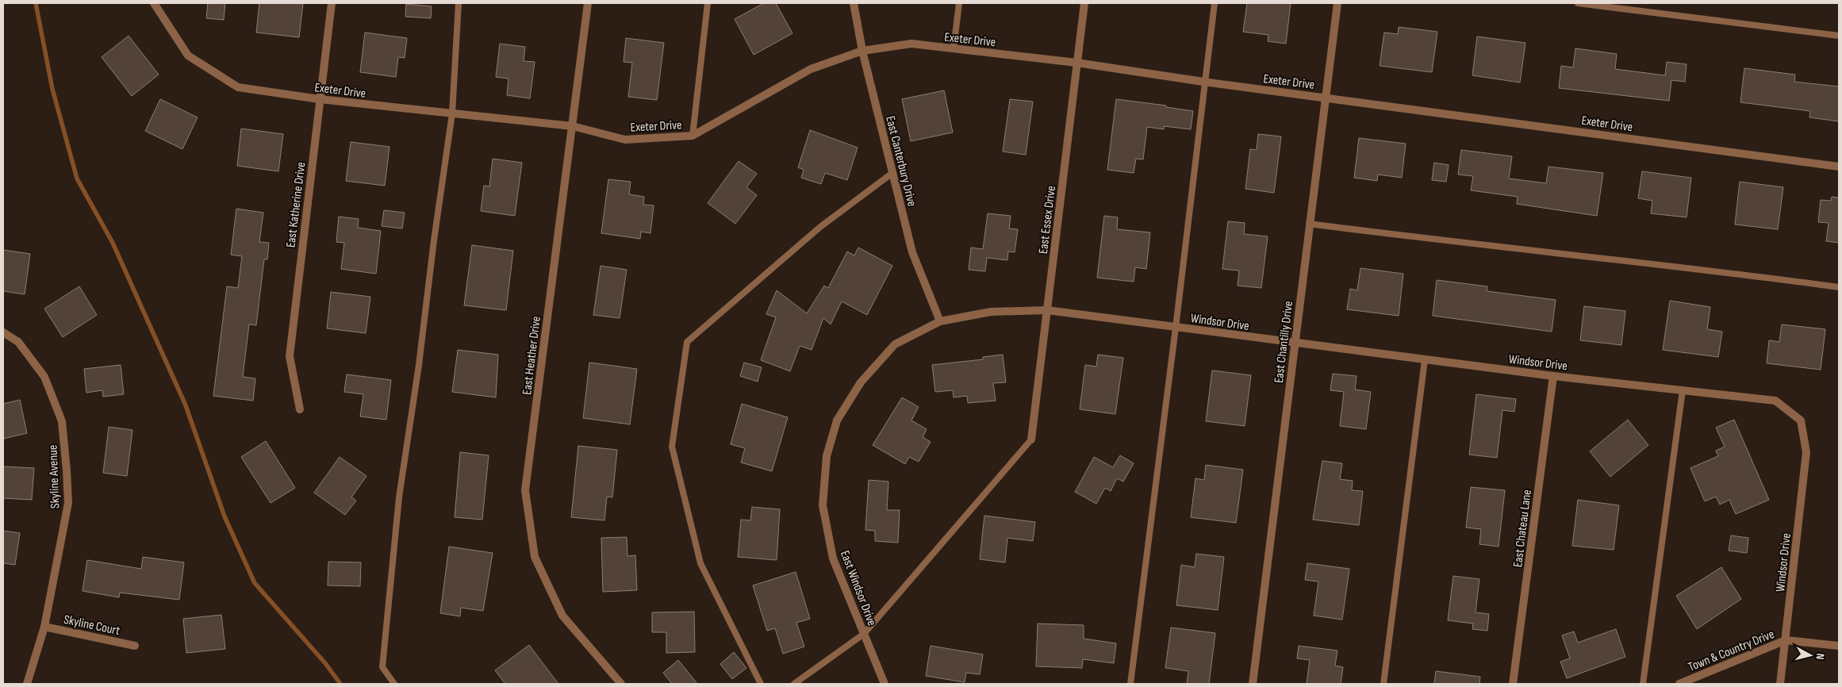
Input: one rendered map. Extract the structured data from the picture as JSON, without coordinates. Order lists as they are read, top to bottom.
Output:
{
  "streets": {
    "street": [
      "Exeter Drive",
      "East Canterbury Drive",
      "East Katherine Drive",
      "East Essex Drive",
      "Windsor Drive",
      "East Chantilly Drive",
      "East Heather Drive",
      "Skyline Avenue",
      "East Chateau Lane",
      "East Windsor Drive",
      "Skyline Court",
      "Town & Country Drive"
    ]
  },
  "crossings": [
    ["Exeter Drive", "East Canterbury Drive"],
    ["Exeter Drive", "East Katherine Drive"],
    ["Exeter Drive", "East Essex Drive"],
    ["Exeter Drive", "East Chantilly Drive"],
    ["Exeter Drive", "East Heather Drive"],
    ["East Canterbury Drive", "East Windsor Drive"],
    ["East Essex Drive", "Windsor Drive"],
    ["East Essex Drive", "East Windsor Drive"],
    ["Windsor Drive", "East Chantilly Drive"],
    ["Windsor Drive", "East Chateau Lane"],
    ["Windsor Drive", "East Windsor Drive"],
    ["Windsor Drive", "Town & Country Drive"],
    ["Skyline Avenue", "Skyline Court"]
  ],
  "north": "right"
}
